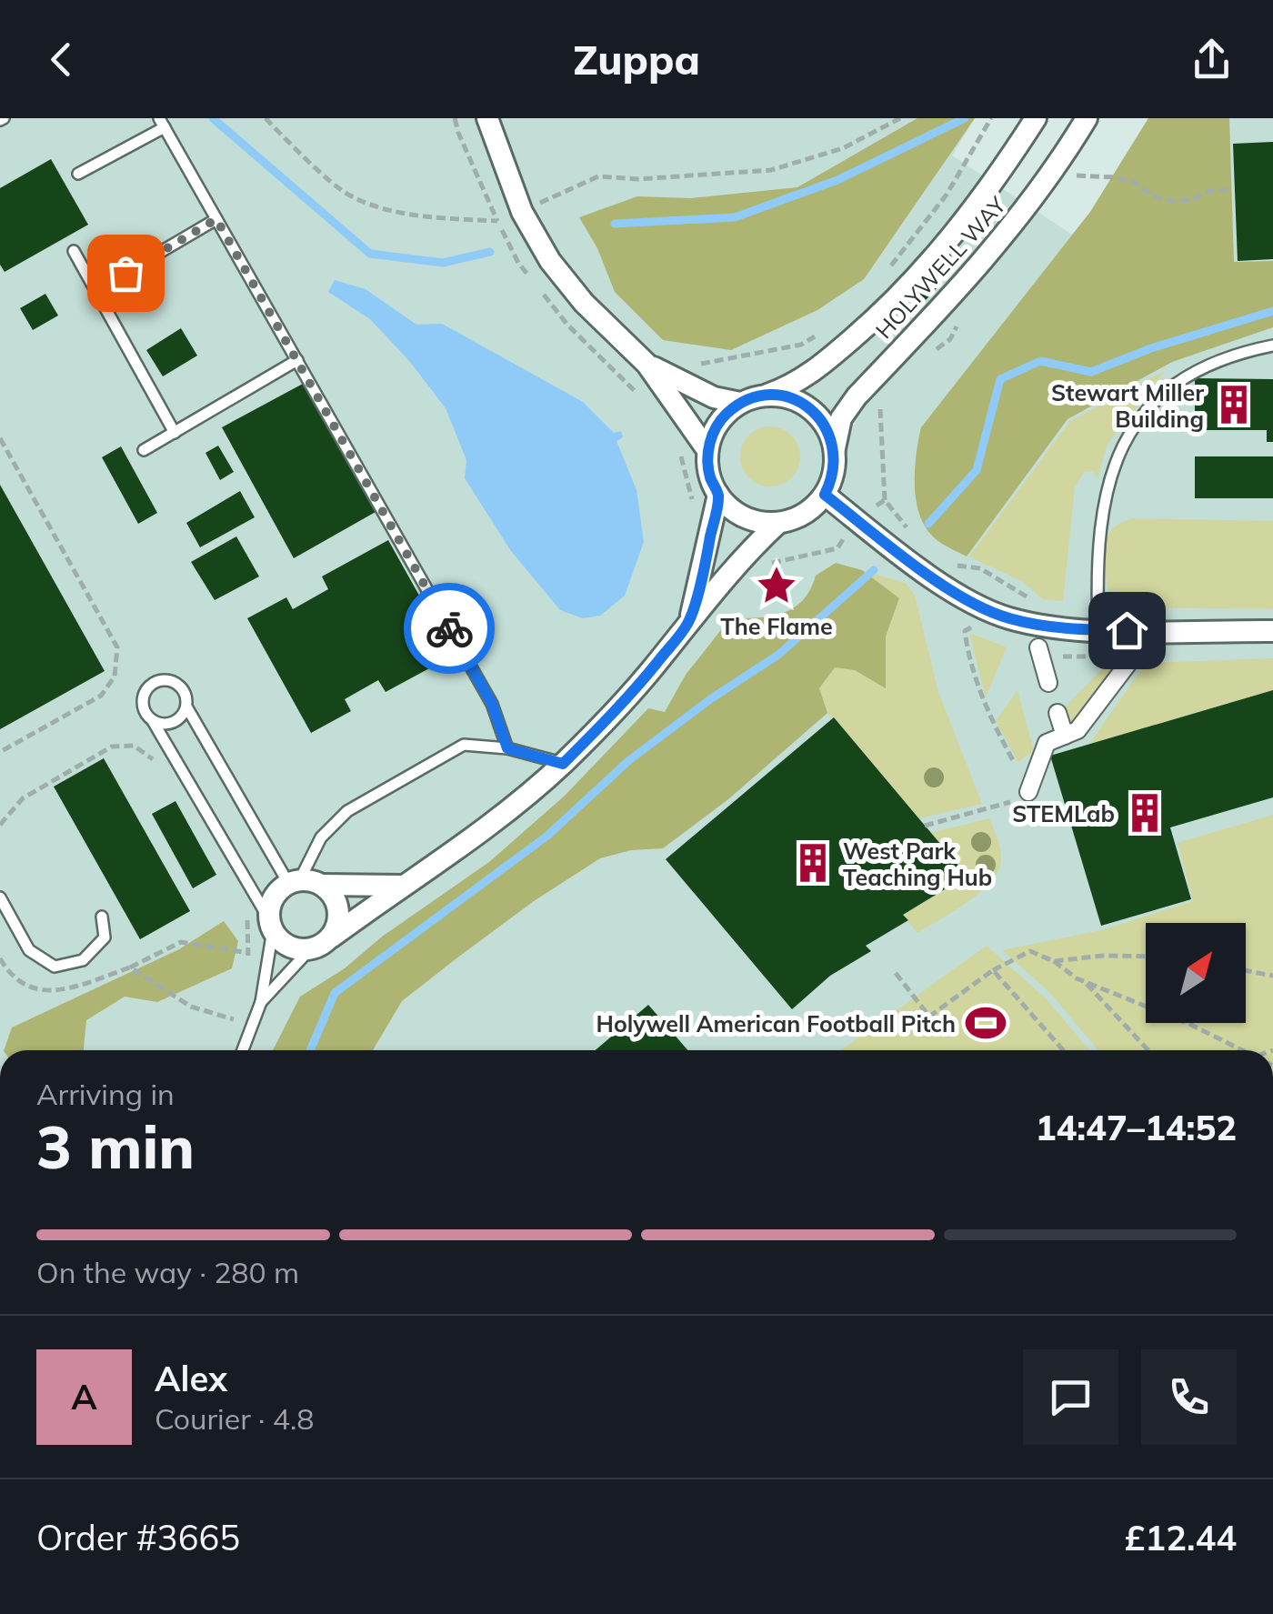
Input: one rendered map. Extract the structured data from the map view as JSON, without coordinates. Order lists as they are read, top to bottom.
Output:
{
  "streets": {
    "street": ["HOLYWELL WAY"]
  },
  "places": {
    "building": ["Stewart Miller Building", "STEMLab", "West Park Teaching Hub"],
    "place": ["The Flame"],
    "sports": ["Holywell American Football Pitch"]
  },
  "north": "top right",
  "page": {
    "header": "Zuppa",
    "heading": ["3 min", "Arriving in", "14:47–14:52"],
    "panel": [
      "Alex",
      "Courier · 4.8",
      "Order #3665",
      "£12.44"
    ],
    "bar": "On the way · 280 m",
    "round": "A"
  }
}
